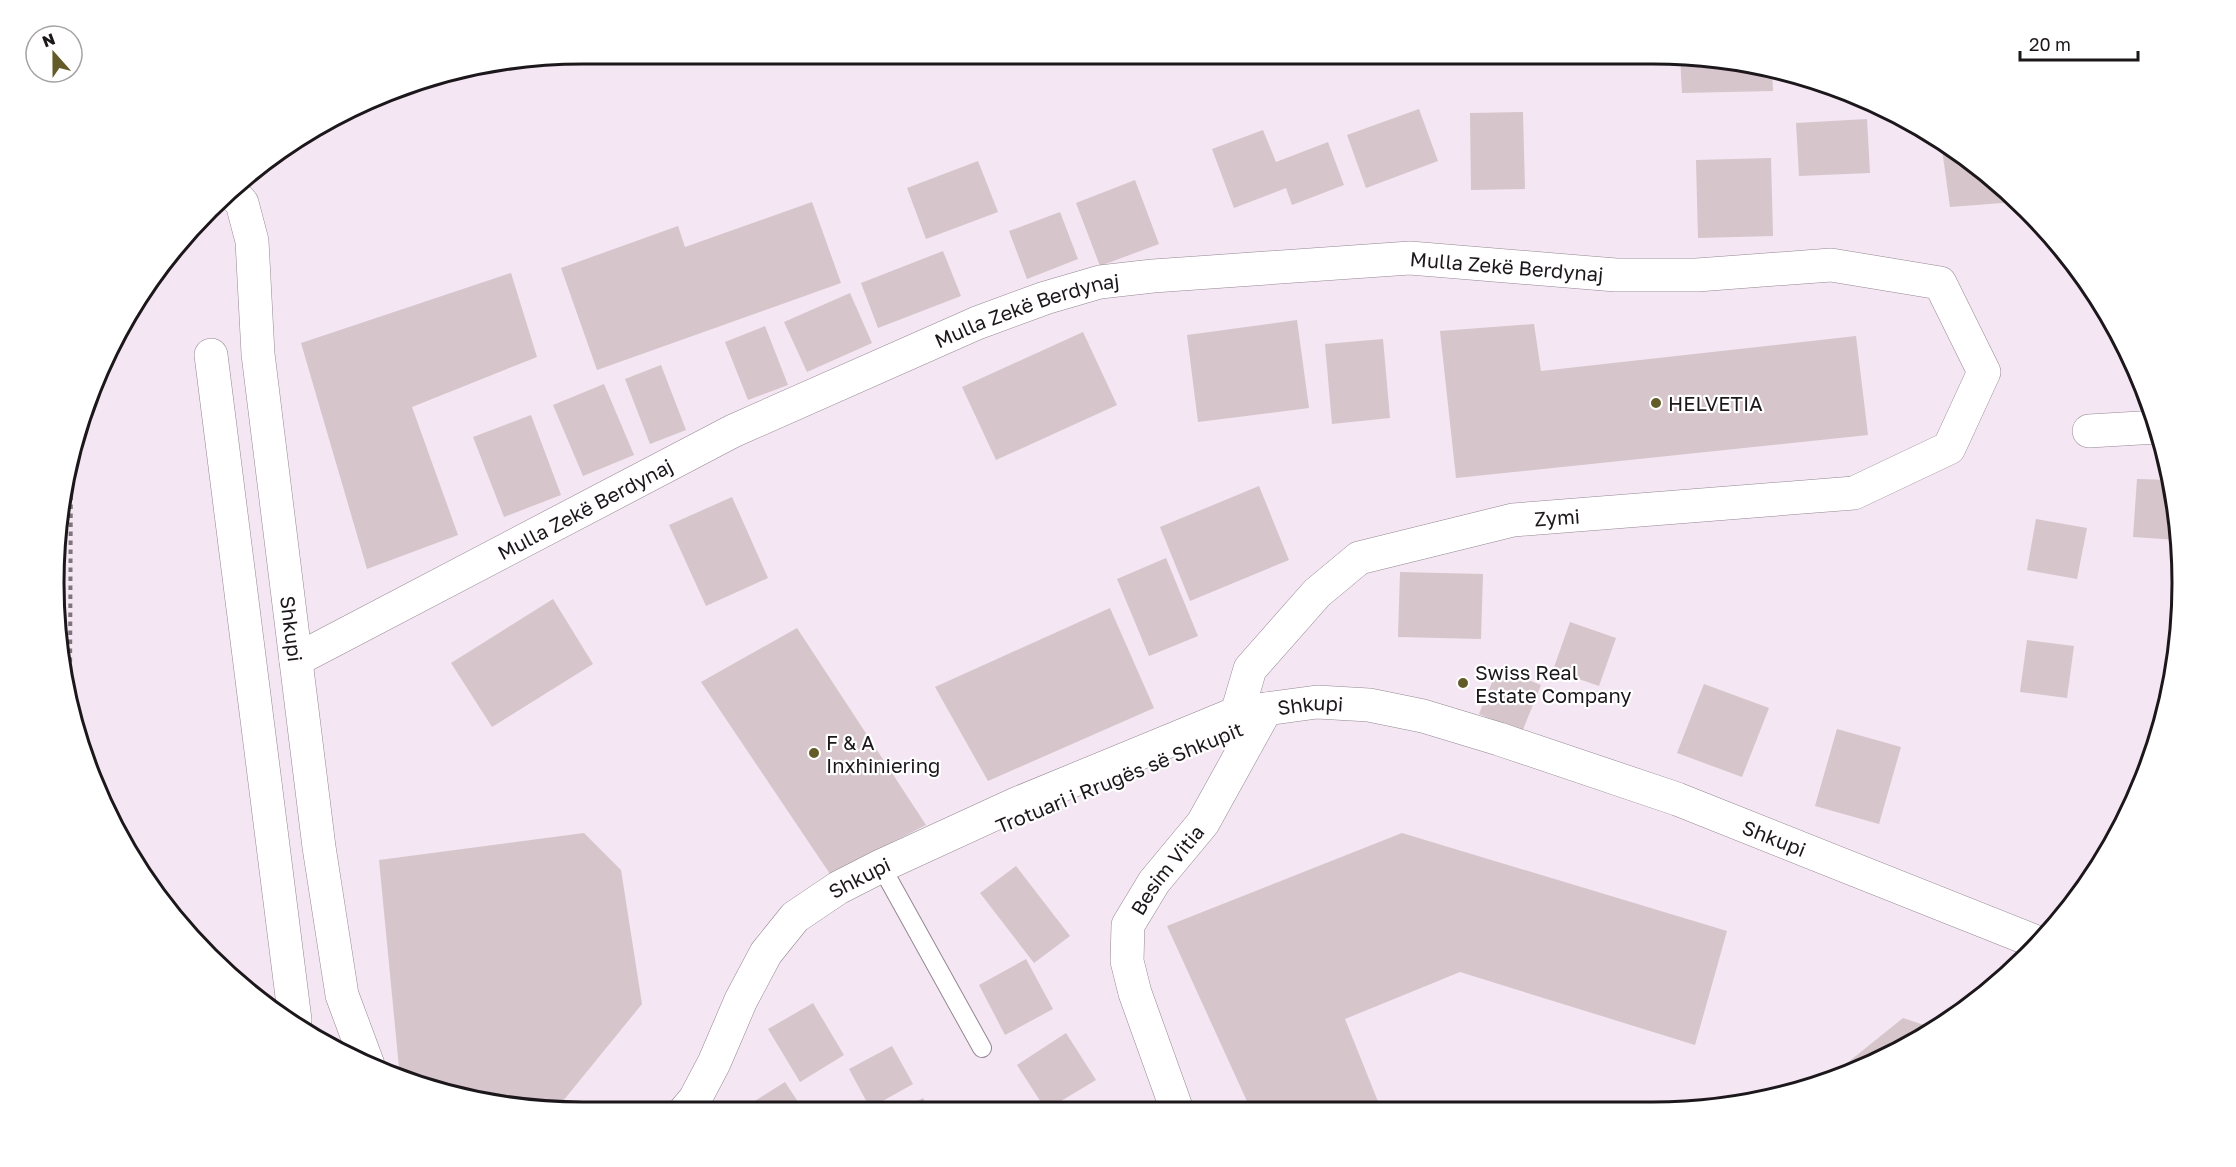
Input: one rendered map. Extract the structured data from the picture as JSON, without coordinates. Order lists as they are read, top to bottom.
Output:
{
  "streets": {
    "street": [
      "Mulla Zekë Berdynaj",
      "Zymi",
      "Shkupi",
      "Besim Vitia"
    ]
  },
  "crossings": [
    ["Mulla Zekë Berdynaj", "Zymi"],
    ["Mulla Zekë Berdynaj", "Shkupi"],
    ["Zymi", "Shkupi"],
    ["Zymi", "Besim Vitia"],
    ["Shkupi", "Besim Vitia"]
  ],
  "places": ["HELVETIA", "Swiss Real Estate Company", "F & A Inxhiniering"],
  "scale_bar": "20 m",
  "north": "top"
}
